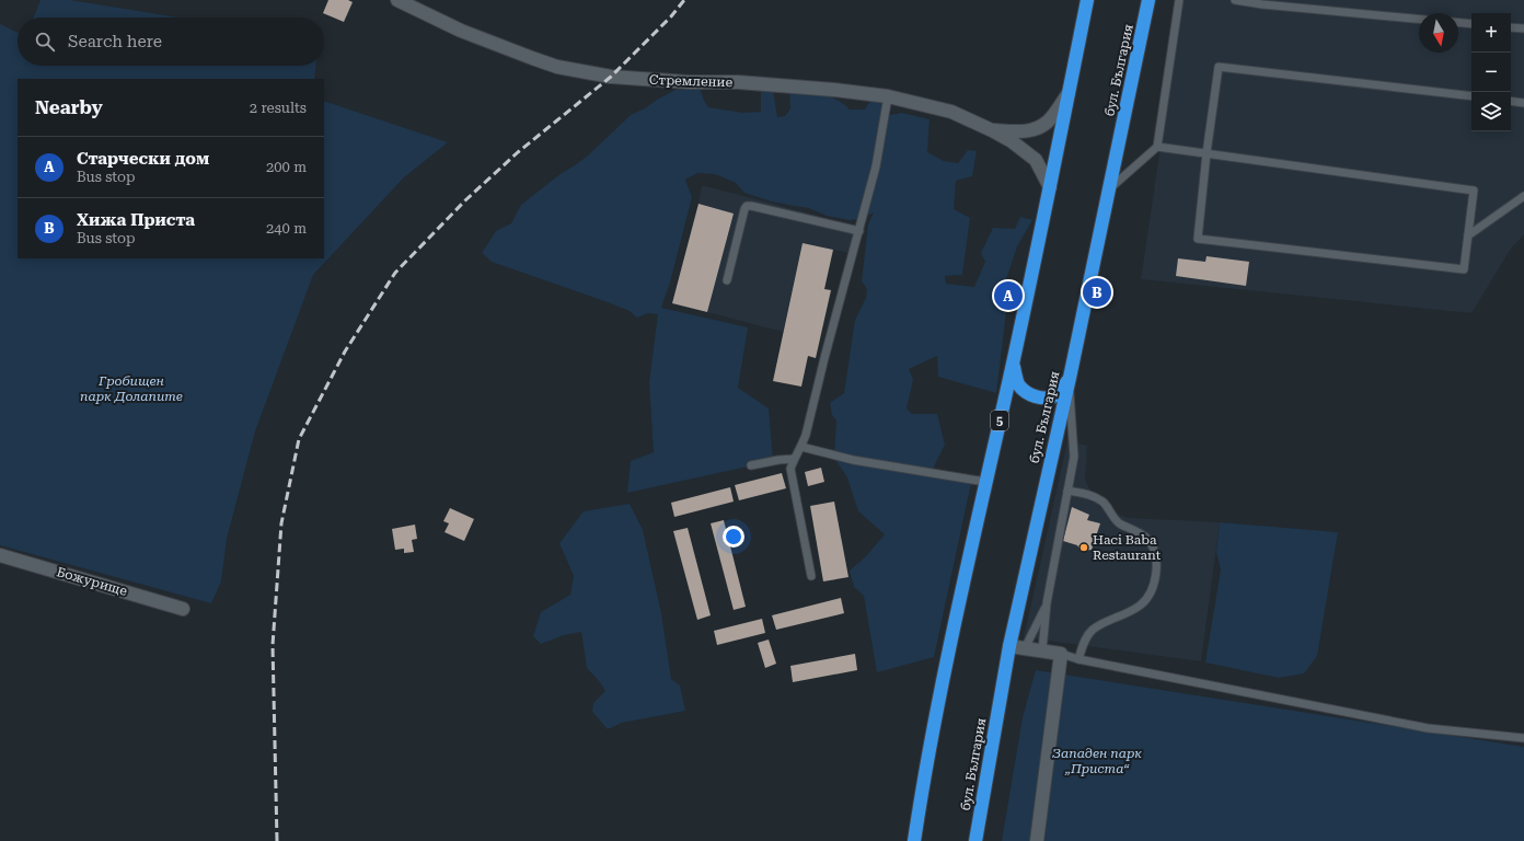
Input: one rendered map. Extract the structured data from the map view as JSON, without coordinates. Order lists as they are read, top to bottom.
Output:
{
  "streets": {
    "highway": ["бул. България", "5"],
    "street": ["Стремление", "Божурище"]
  },
  "crossings": [
    ["Стремление", "5"]
  ],
  "parks": ["Гробищен парк Долапите", "Западен парк „Приста“"],
  "places": ["Haci Baba Restaurant"],
  "north": "bottom",
  "page": {
    "map_buttons": ["+", "−"],
    "search": "Search here",
    "heading": ["Nearby", "2 results"],
    "list": [
      {
        "mark": "A",
        "name": "Старчески дом",
        "note": "Bus stop",
        "value": "200 m"
      },
      {
        "mark": "B",
        "name": "Хижа Приста",
        "note": "Bus stop",
        "value": "240 m"
      }
    ],
    "pins": ["B", "A"]
  }
}
